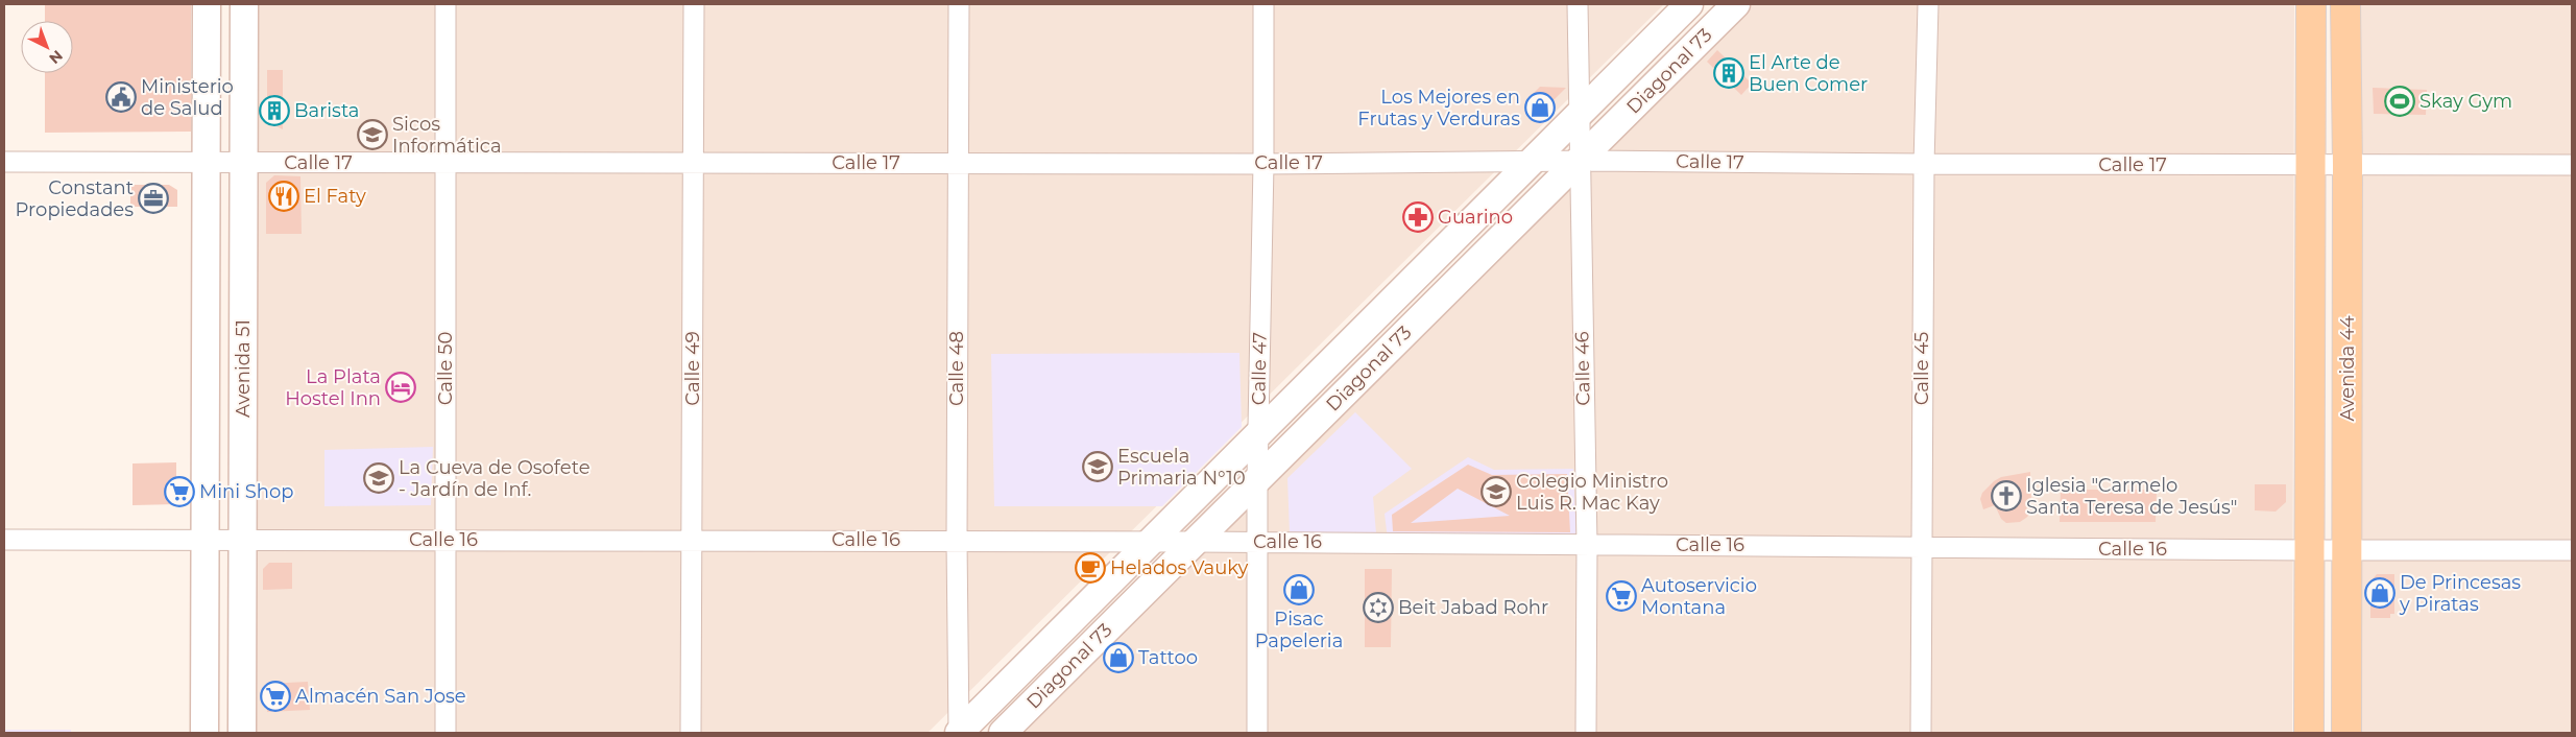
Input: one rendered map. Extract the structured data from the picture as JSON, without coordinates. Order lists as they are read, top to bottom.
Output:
{
  "streets": {
    "main road": ["Diagonal 73", "Avenida 51", "Avenida 44"],
    "street": [
      "Calle 17",
      "Calle 50",
      "Calle 49",
      "Calle 48",
      "Calle 47",
      "Calle 46",
      "Calle 45",
      "Calle 16"
    ]
  },
  "crossings": [
    ["Diagonal 73", "Calle 17"],
    ["Diagonal 73", "Calle 48"],
    ["Diagonal 73", "Calle 47"],
    ["Diagonal 73", "Calle 46"],
    ["Diagonal 73", "Calle 16"],
    ["Calle 17", "Avenida 51"],
    ["Calle 17", "Calle 50"],
    ["Calle 17", "Calle 49"],
    ["Calle 17", "Calle 48"],
    ["Calle 17", "Calle 47"],
    ["Calle 17", "Calle 46"],
    ["Calle 17", "Calle 45"],
    ["Calle 17", "Avenida 44"],
    ["Avenida 51", "Calle 16"],
    ["Calle 50", "Calle 16"],
    ["Calle 49", "Calle 16"],
    ["Calle 48", "Calle 16"],
    ["Calle 47", "Calle 16"],
    ["Calle 46", "Calle 16"],
    ["Calle 45", "Calle 16"],
    ["Avenida 44", "Calle 16"]
  ],
  "places": {
    "building": ["El Arte de Buen Comer", "Barista"],
    "public building": ["Ministerio de Salud"],
    "sports": ["Skay Gym"],
    "shop": [
      "Los Mejores en Frutas y Verduras",
      "Pisac Papeleria",
      "De Princesas y Piratas",
      "Tattoo"
    ],
    "school or university": [
      "Sicos Informática",
      "Escuela Primaria N°10",
      "La Cueva de Osofete - Jardín de Inf.",
      "Colegio Ministro Luis R. Mac Kay"
    ],
    "restaurant": ["El Faty"],
    "office": ["Constant Propiedades"],
    "pharmacy": ["Guarino"],
    "hotel": ["La Plata Hostel Inn"],
    "supermarket": ["Mini Shop", "Autoservicio Montana", "Almacén San Jose"],
    "church": ["Iglesia \"Carmelo Santa Teresa de Jesús\""],
    "cafe": ["Helados Vauky"],
    "synagogue": ["Beit Jabad Rohr"]
  },
  "north": "bottom right"
}
